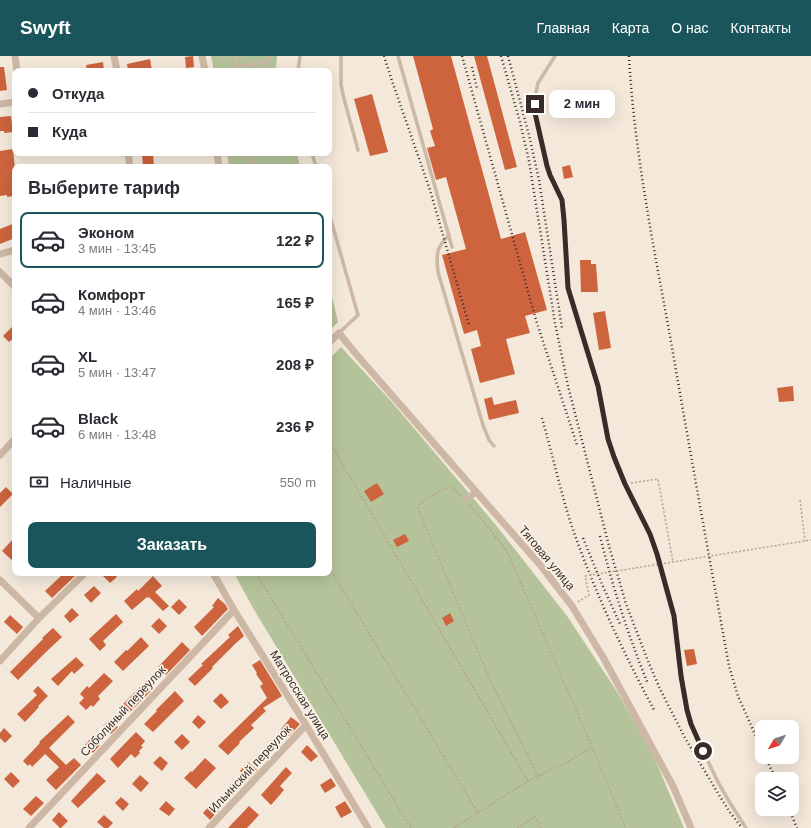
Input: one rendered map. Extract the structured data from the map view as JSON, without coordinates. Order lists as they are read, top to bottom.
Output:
{
  "streets": {
    "street": [
      "Тяговая улица",
      "Матросская улица",
      "Соболиный переулок",
      "Ильинский переулок"
    ]
  },
  "crossings": [
    ["Матросская улица", "Соболиный переулок"],
    ["Матросская улица", "Ильинский переулок"]
  ],
  "north": "bottom left",
  "page": {
    "header": "Swyft",
    "nav": [
      "Главная",
      "Карта",
      "О нас",
      "Контакты"
    ],
    "banner": ["Откуда", "Куда"],
    "bubble": "2 мин",
    "heading": "Выберите тариф",
    "list": [
      {
        "name": "Эконом",
        "note": "3 мин · 13:45",
        "value": "122 ₽"
      },
      {
        "name": "Комфорт",
        "note": "4 мин · 13:46",
        "value": "165 ₽"
      },
      {
        "name": "XL",
        "note": "5 мин · 13:47",
        "value": "208 ₽"
      },
      {
        "name": "Black",
        "note": "6 мин · 13:48",
        "value": "236 ₽"
      }
    ],
    "pay": ["Наличные", "550 m"],
    "buttons": "Заказать"
  }
}
